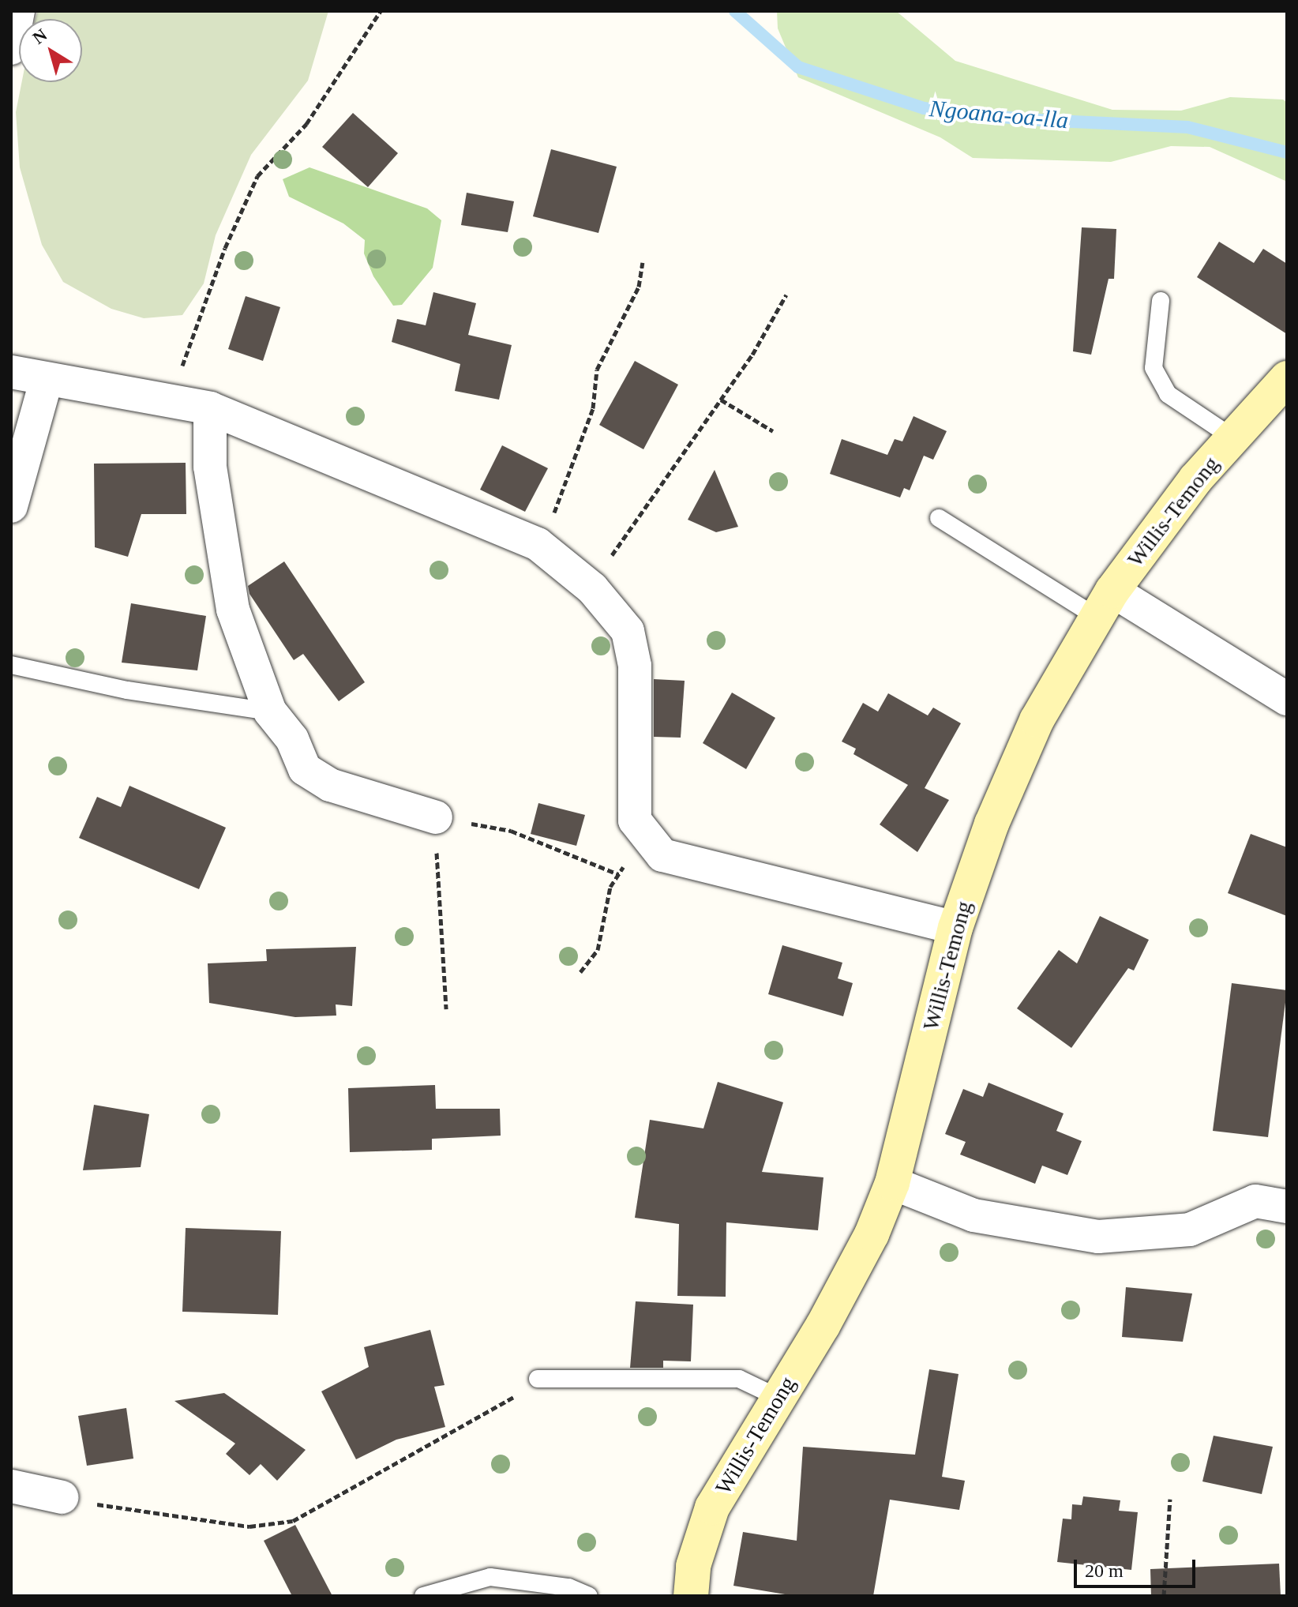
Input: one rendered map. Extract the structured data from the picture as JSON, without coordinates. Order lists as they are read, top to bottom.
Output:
{
  "streets": {
    "main road": ["Willis-Temong"]
  },
  "water": ["Ngoana-oa-lla"],
  "scale_bar": "20 m",
  "north": "top left"
}
